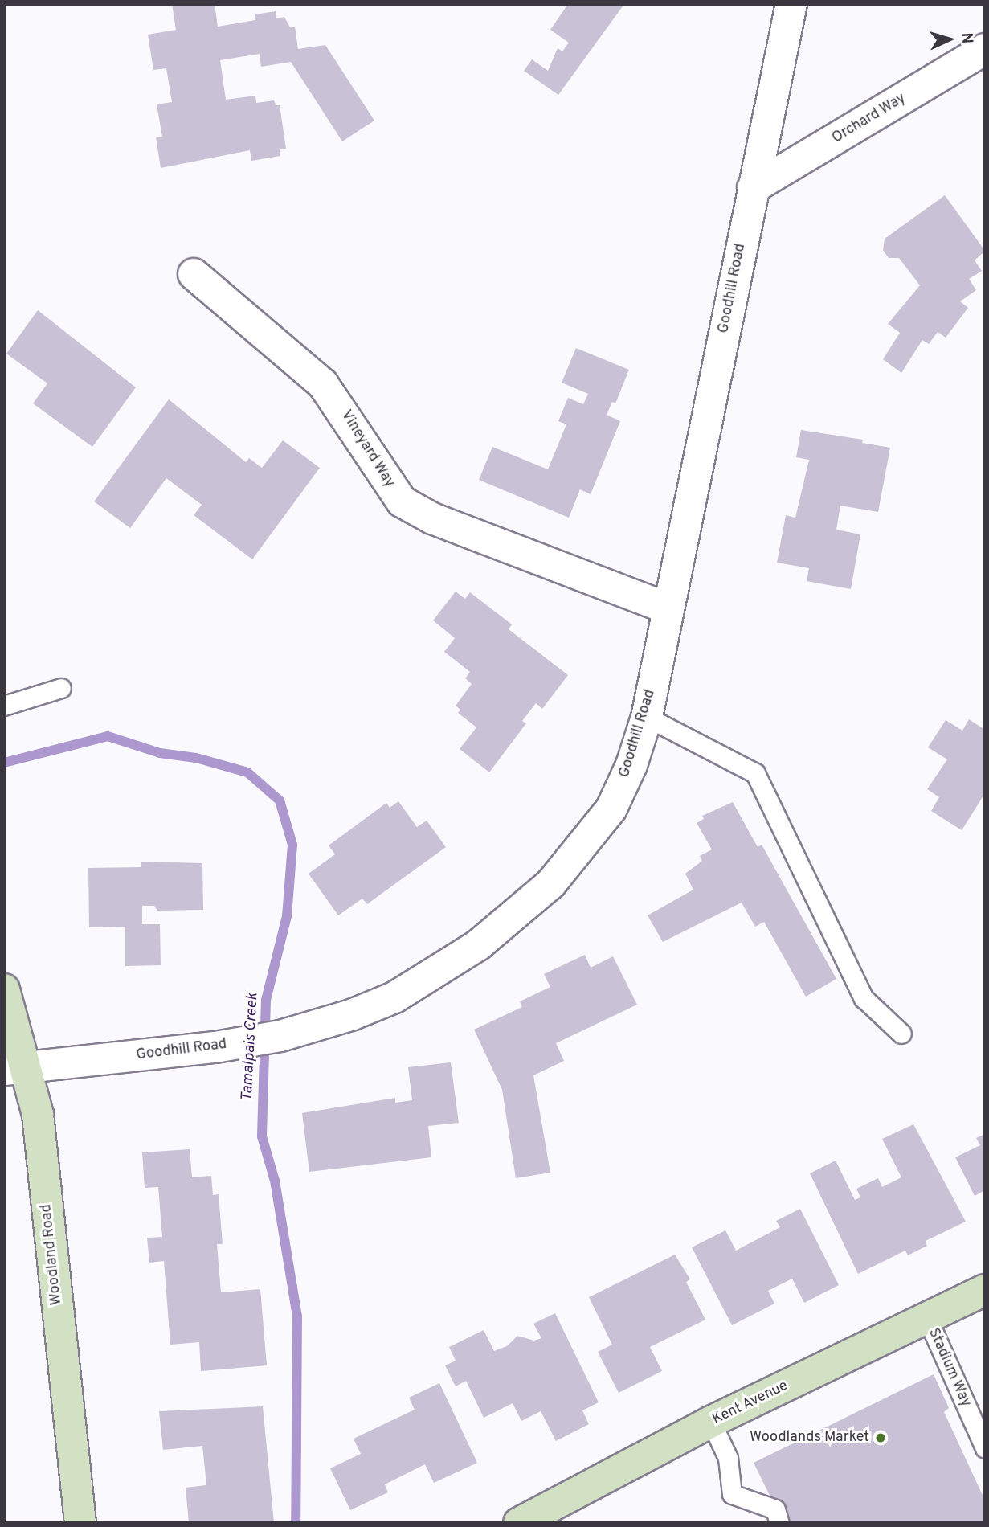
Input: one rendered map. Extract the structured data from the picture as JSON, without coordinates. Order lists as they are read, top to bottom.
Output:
{
  "streets": {
    "street": [
      "Orchard Way",
      "Goodhill Road",
      "Vineyard Way",
      "Woodland Road",
      "Kent Avenue"
    ],
    "lane": ["Stadium Way"]
  },
  "crossings": [
    ["Orchard Way", "Goodhill Road"],
    ["Goodhill Road", "Vineyard Way"],
    ["Goodhill Road", "Woodland Road"],
    ["Stadium Way", "Kent Avenue"]
  ],
  "water": ["Tamalpais Creek"],
  "places": ["Woodlands Market"],
  "north": "right"
}
